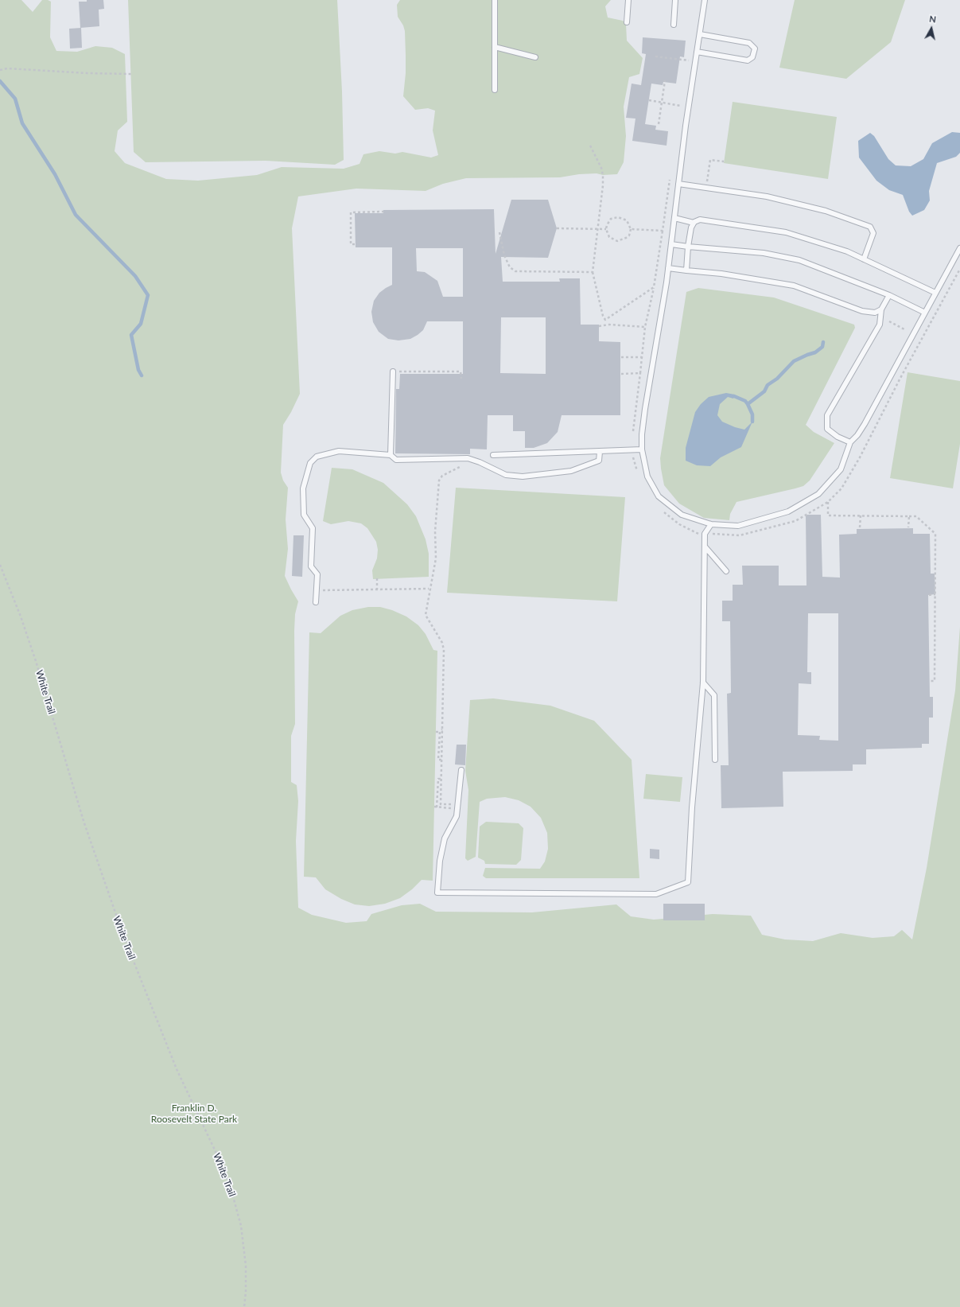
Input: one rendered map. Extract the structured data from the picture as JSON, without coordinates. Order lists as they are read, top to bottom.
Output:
{
  "streets": {
    "path": ["White Trail"]
  },
  "parks": ["Franklin D. Roosevelt State Park"],
  "north": "top"
}
